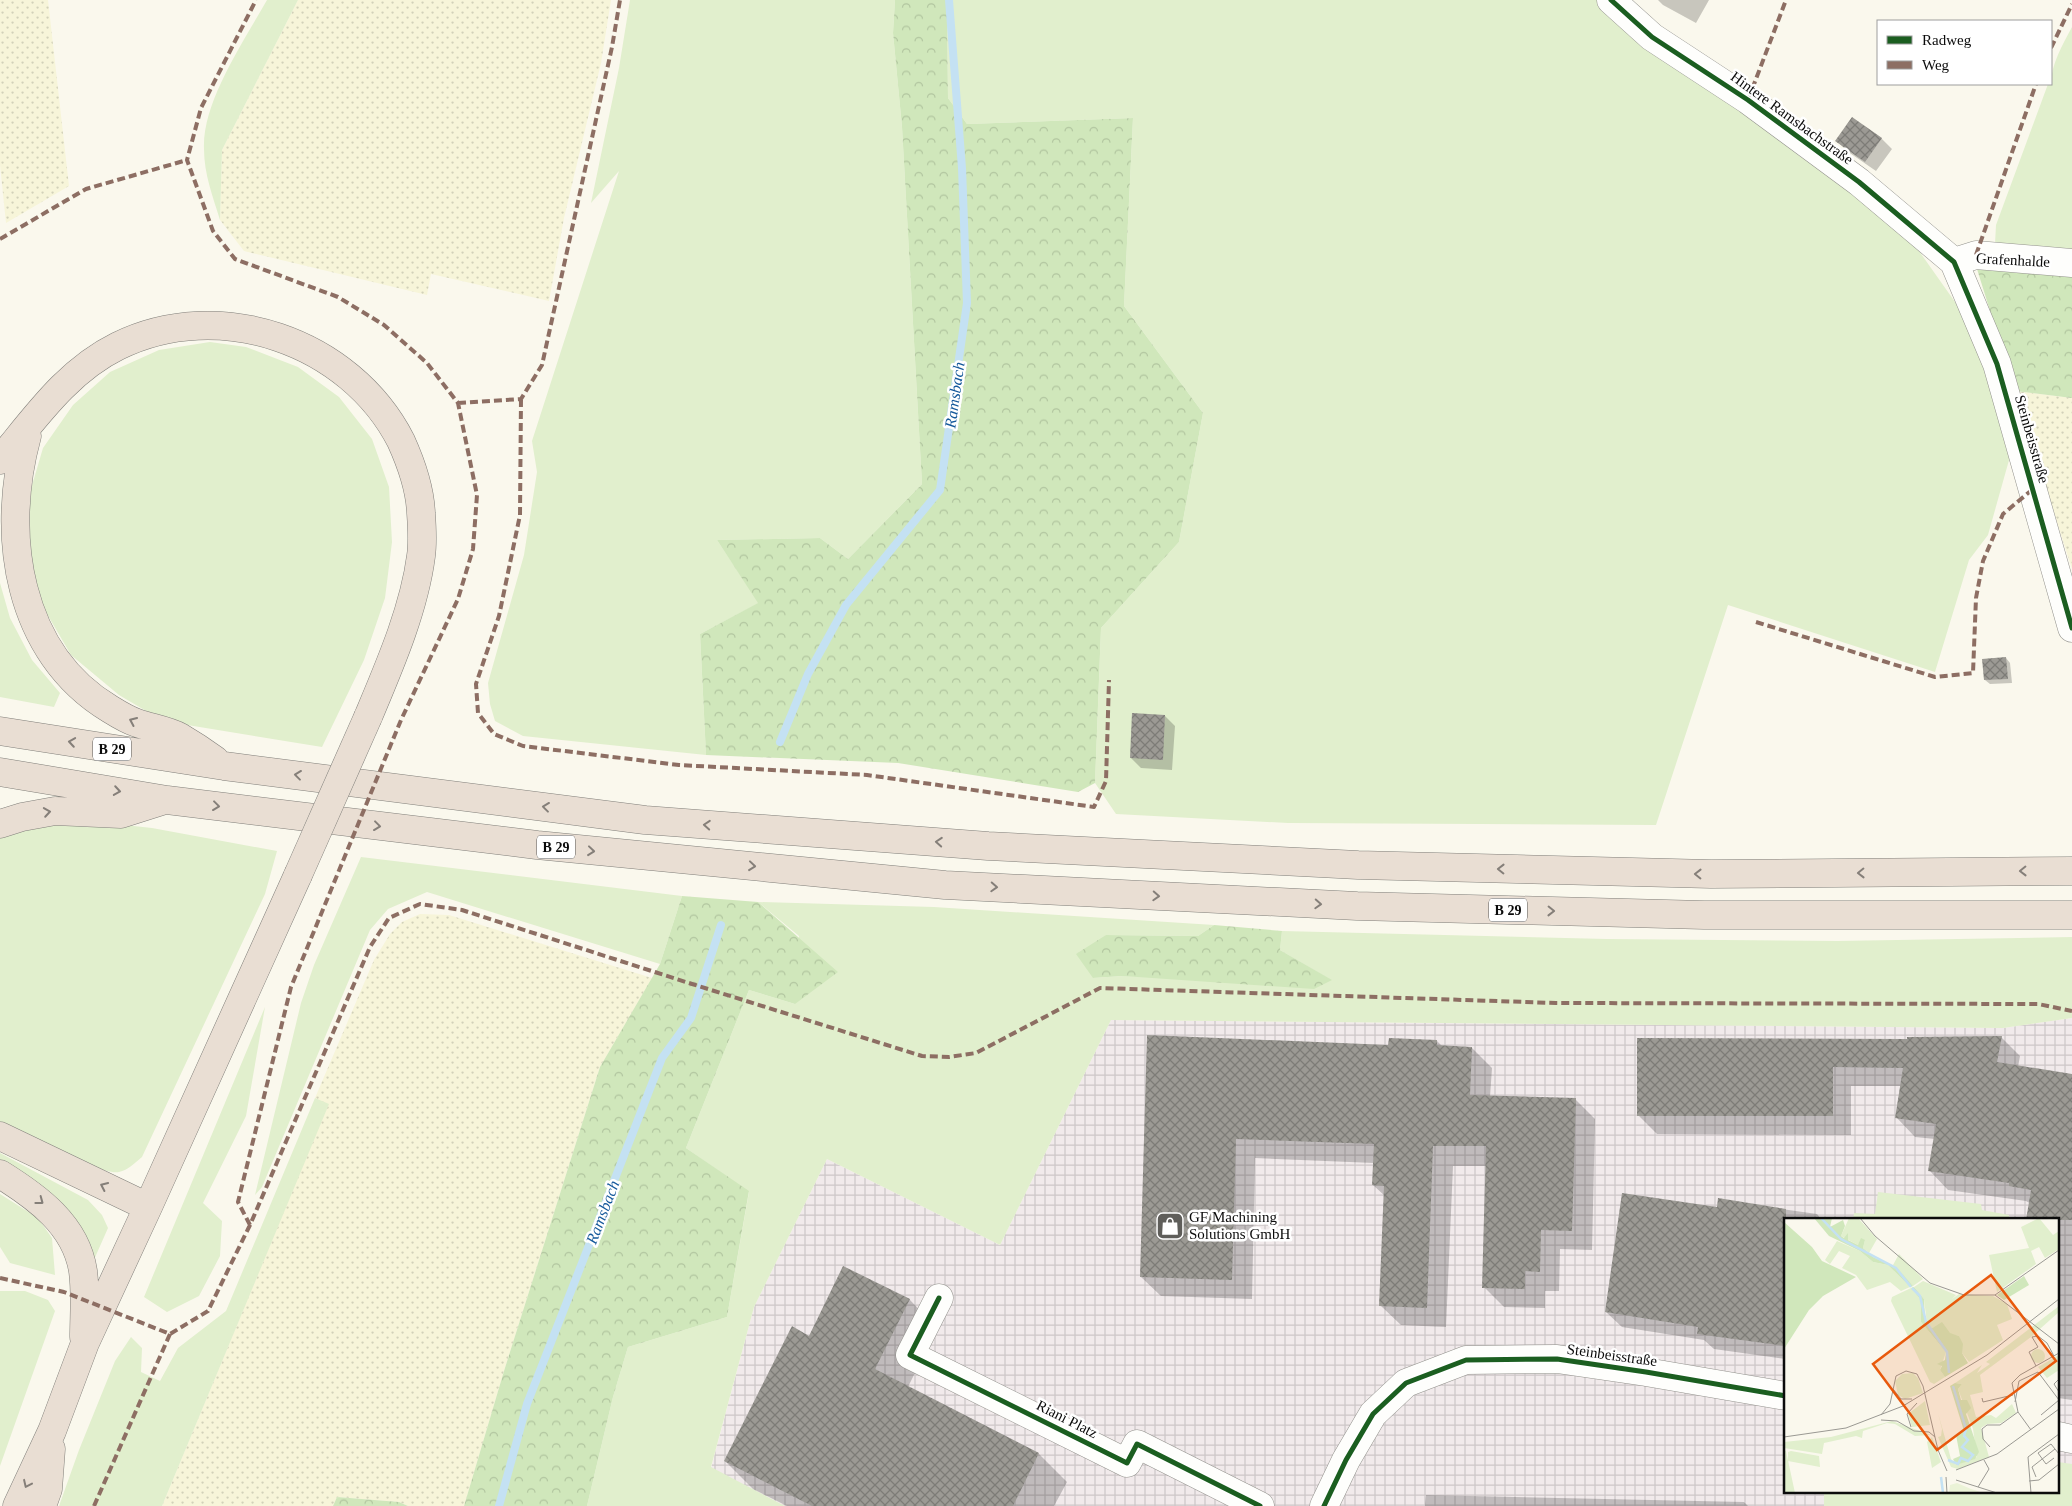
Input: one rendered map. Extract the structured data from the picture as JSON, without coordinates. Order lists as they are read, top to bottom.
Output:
{
  "streets": {
    "highway": ["B 29"],
    "street": [
      "Hintere Ramsbachstraße",
      "Grafenhalde",
      "Steinbeisstraße",
      "Riani Platz"
    ]
  },
  "crossings": [
    ["Hintere Ramsbachstraße", "Grafenhalde"],
    ["Hintere Ramsbachstraße", "Steinbeisstraße"],
    ["Grafenhalde", "Steinbeisstraße"]
  ],
  "water": ["Ramsbach"],
  "places": {
    "shop": ["GF Machining Solutions GmbH"]
  },
  "legend": ["Radweg", "Weg"]
}
